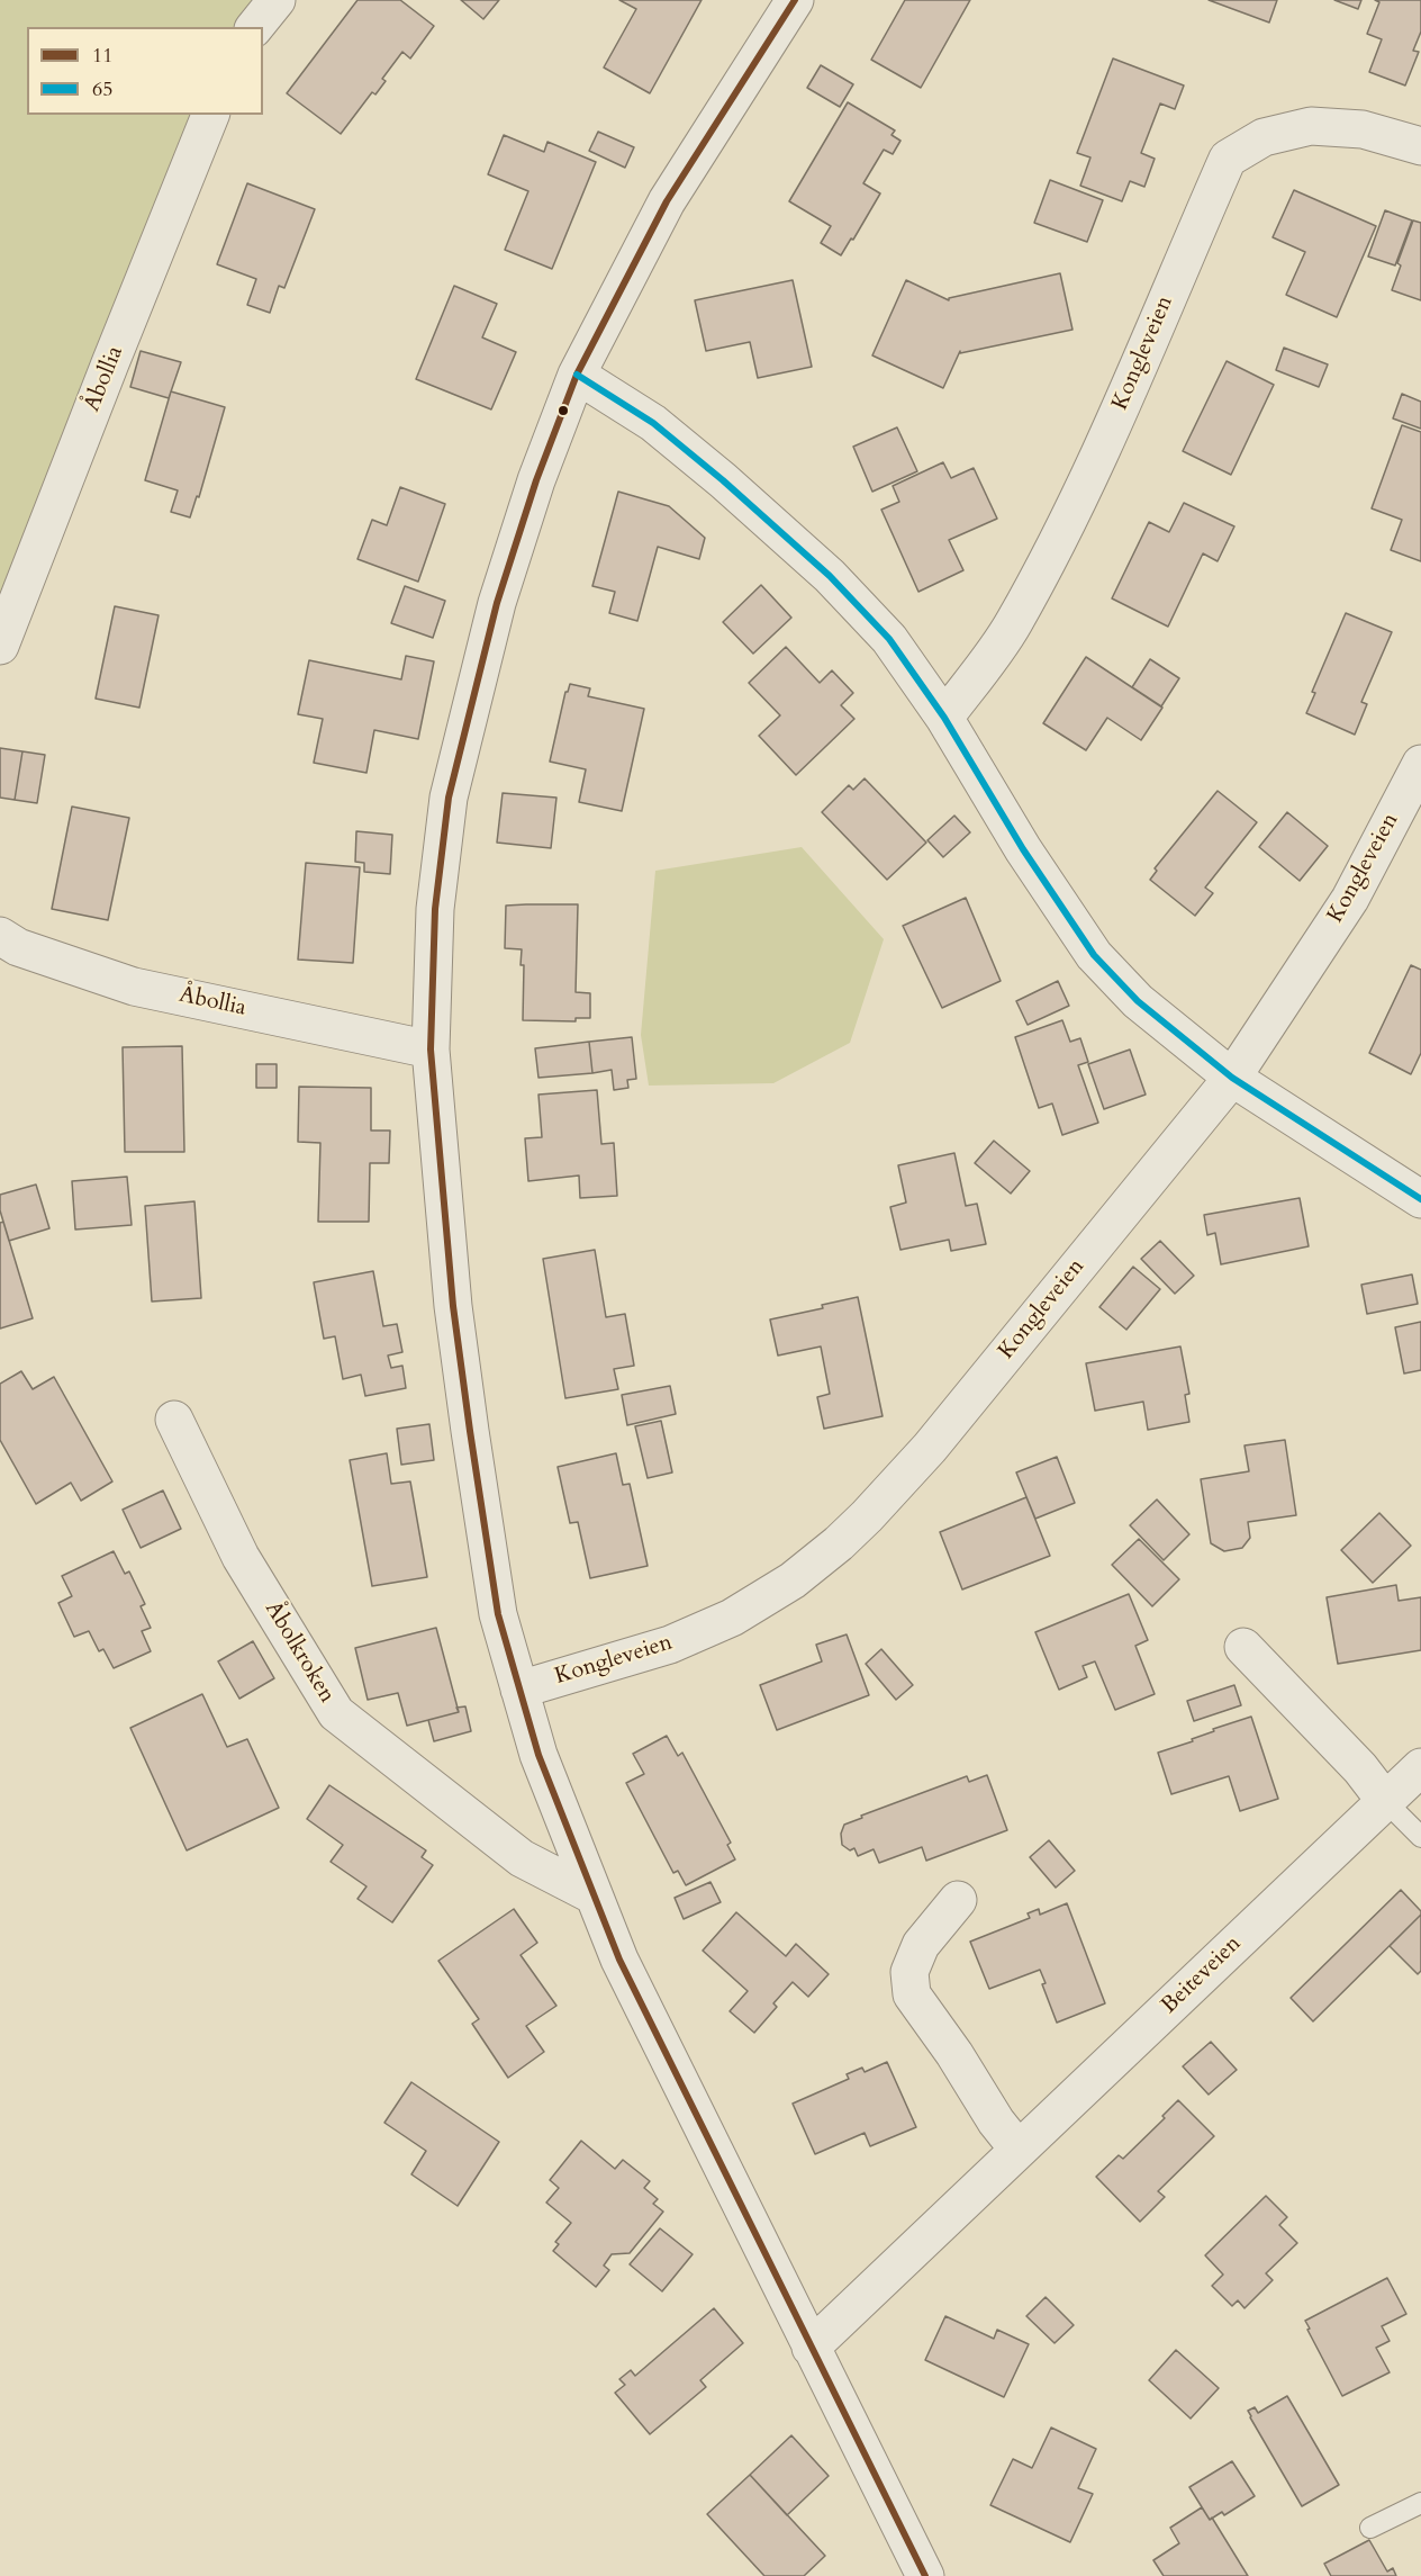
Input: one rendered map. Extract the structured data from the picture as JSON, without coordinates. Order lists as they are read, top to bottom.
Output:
{
  "streets": {
    "street": [
      "Kongleveien",
      "Åbollia",
      "Åbolkroken",
      "Beiteveien"
    ]
  },
  "lines": ["transit line 11", "transit line 65"],
  "legend": ["11", "65"]
}
